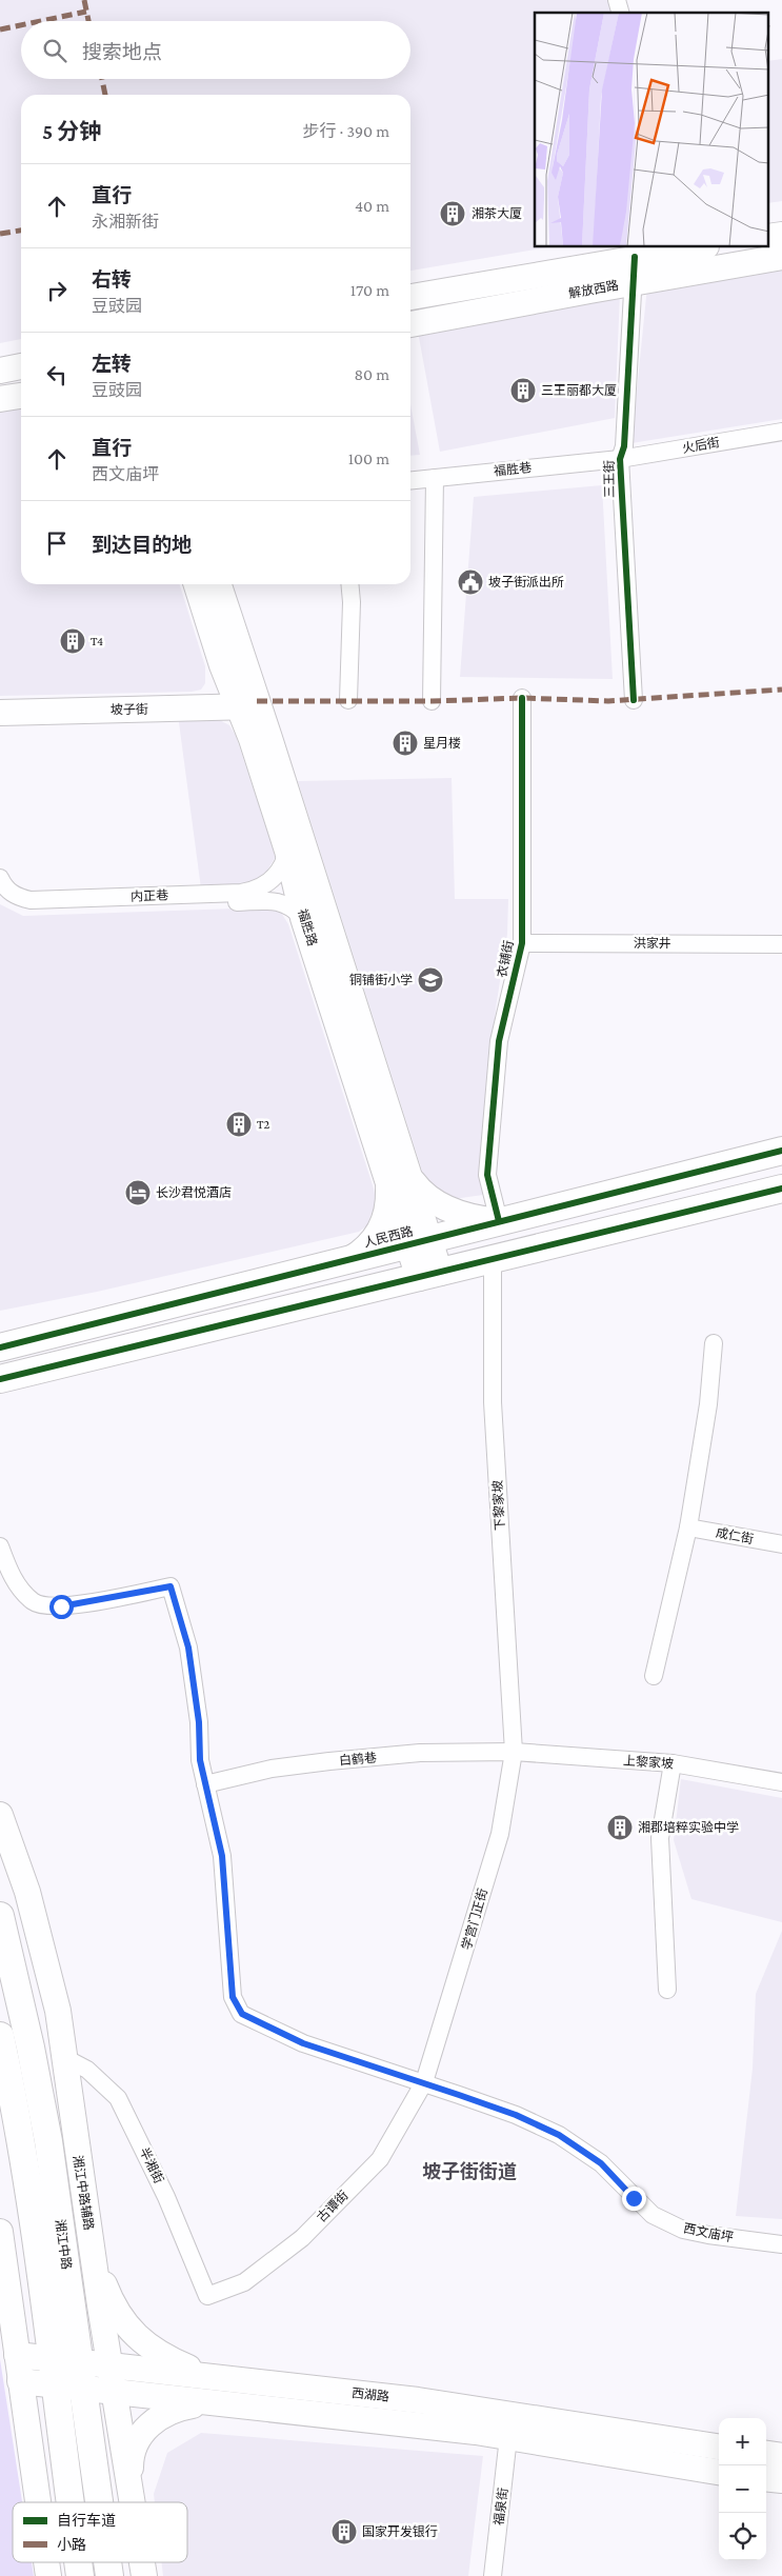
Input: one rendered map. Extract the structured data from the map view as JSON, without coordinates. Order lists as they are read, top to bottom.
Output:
{
  "streets": {
    "main road": [
      "解放西路",
      "坡子街",
      "福胜路",
      "人民西路",
      "湘江中路辅路",
      "湘江中路",
      "西湖路"
    ],
    "street": [
      "火后街",
      "福胜巷",
      "三王街",
      "内正巷",
      "洪家井",
      "衣铺街",
      "下黎家坡",
      "成仁街",
      "白鹤巷",
      "上黎家坡",
      "学宫门正街",
      "半湘街",
      "古谭街",
      "西文庙坪",
      "福泉街"
    ]
  },
  "crossings": [
    ["解放西路", "三王街"],
    ["火后街", "福胜巷"],
    ["火后街", "三王街"],
    ["福胜巷", "三王街"],
    ["坡子街", "福胜路"],
    ["内正巷", "福胜路"],
    ["福胜路", "人民西路"],
    ["洪家井", "衣铺街"],
    ["衣铺街", "人民西路"],
    ["下黎家坡", "白鹤巷"],
    ["下黎家坡", "上黎家坡"],
    ["下黎家坡", "学宫门正街"],
    ["白鹤巷", "上黎家坡"],
    ["白鹤巷", "学宫门正街"],
    ["白鹤巷", "西文庙坪"],
    ["上黎家坡", "学宫门正街"],
    ["学宫门正街", "古谭街"],
    ["学宫门正街", "西文庙坪"],
    ["半湘街", "湘江中路辅路"],
    ["半湘街", "古谭街"],
    ["湘江中路辅路", "西湖路"],
    ["古谭街", "西文庙坪"],
    ["湘江中路", "西湖路"],
    ["西湖路", "福泉街"]
  ],
  "districts": ["坡子街街道"],
  "places": {
    "building": [
      "湘茶大厦",
      "三王丽都大厦",
      "T4",
      "星月楼",
      "T2",
      "湘郡培粹实验中学",
      "国家开发银行"
    ],
    "public building": ["坡子街派出所"],
    "school or university": ["铜铺街小学"],
    "hotel": ["长沙君悦酒店"]
  },
  "legend": ["自行车道", "小路"],
  "page": {
    "search": "搜索地点",
    "heading": ["5 分钟", "步行 · 390 m"],
    "list": [
      ["直行", "永湘新街", "40 m"],
      ["右转", "豆豉园", "170 m"],
      ["左转", "豆豉园", "80 m"],
      ["直行", "西文庙坪", "100 m"],
      "到达目的地"
    ],
    "map_buttons": ["+", "−"]
  }
}
